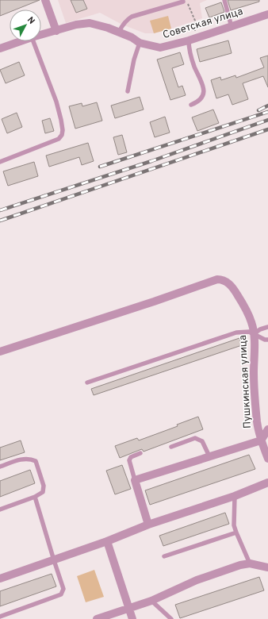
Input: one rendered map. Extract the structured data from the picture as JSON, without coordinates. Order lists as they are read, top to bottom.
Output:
{
  "streets": {
    "street": ["Советская улица", "Пушкинская улица"]
  },
  "north": "top right"
}
